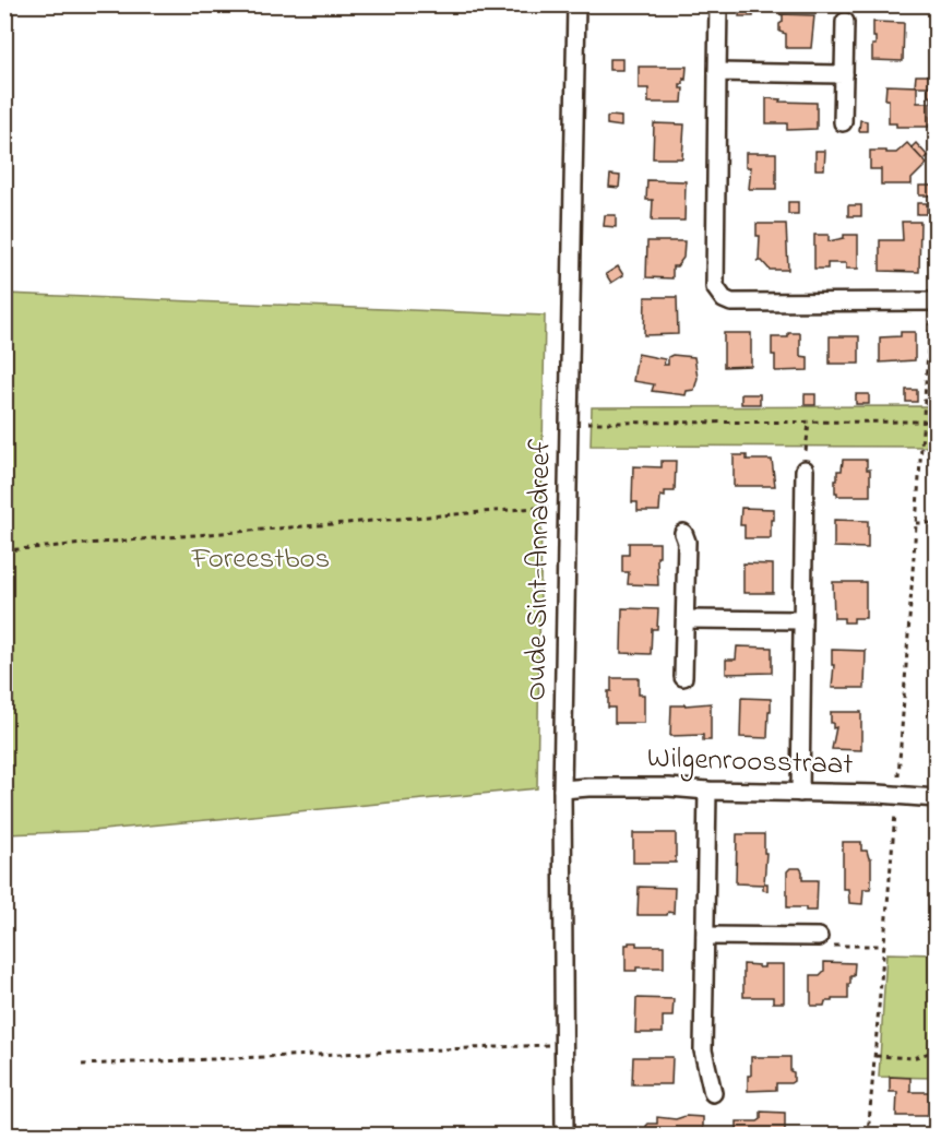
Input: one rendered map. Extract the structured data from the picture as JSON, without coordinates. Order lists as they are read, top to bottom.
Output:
{
  "streets": {
    "street": ["Oude Sint-Annadreef", "Wilgenroosstraat"]
  },
  "crossings": [
    ["Oude Sint-Annadreef", "Wilgenroosstraat"]
  ],
  "parks": ["Foreestbos"]
}
